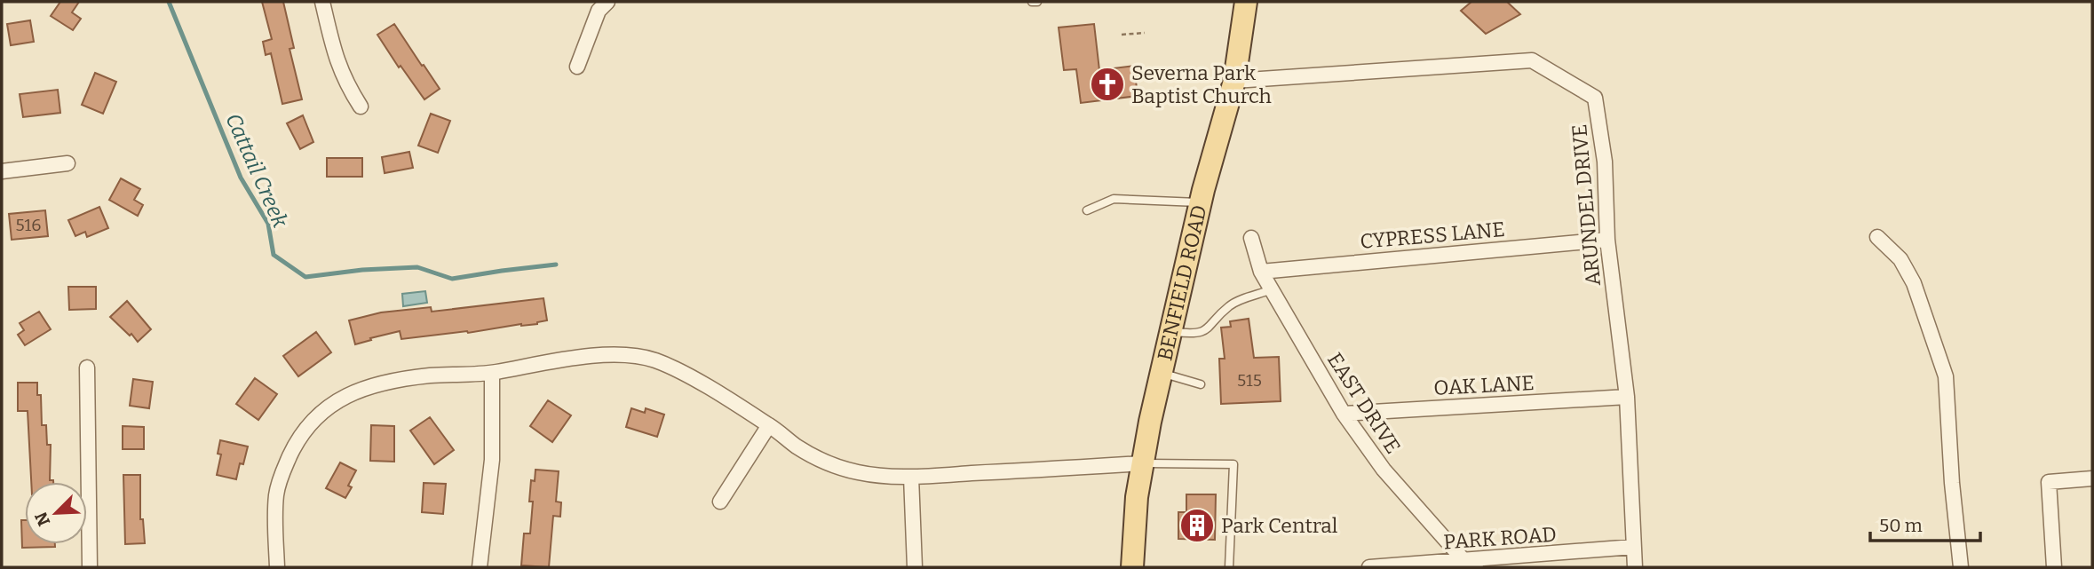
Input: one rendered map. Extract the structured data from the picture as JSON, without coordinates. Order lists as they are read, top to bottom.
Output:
{
  "streets": {
    "main road": ["BENFIELD ROAD"],
    "street": [
      "ARUNDEL DRIVE",
      "CYPRESS LANE",
      "OAK LANE",
      "EAST DRIVE",
      "PARK ROAD"
    ]
  },
  "crossings": [
    ["ARUNDEL DRIVE", "CYPRESS LANE"],
    ["ARUNDEL DRIVE", "BENFIELD ROAD"],
    ["ARUNDEL DRIVE", "OAK LANE"],
    ["ARUNDEL DRIVE", "PARK ROAD"],
    ["CYPRESS LANE", "EAST DRIVE"],
    ["OAK LANE", "EAST DRIVE"],
    ["EAST DRIVE", "PARK ROAD"]
  ],
  "water": ["Cattail Creek"],
  "places": {
    "church": ["Severna Park Baptist Church"],
    "building": ["Park Central"]
  },
  "house_numbers": ["516", "515"],
  "scale_bar": "50 m",
  "north": "bottom left"
}
